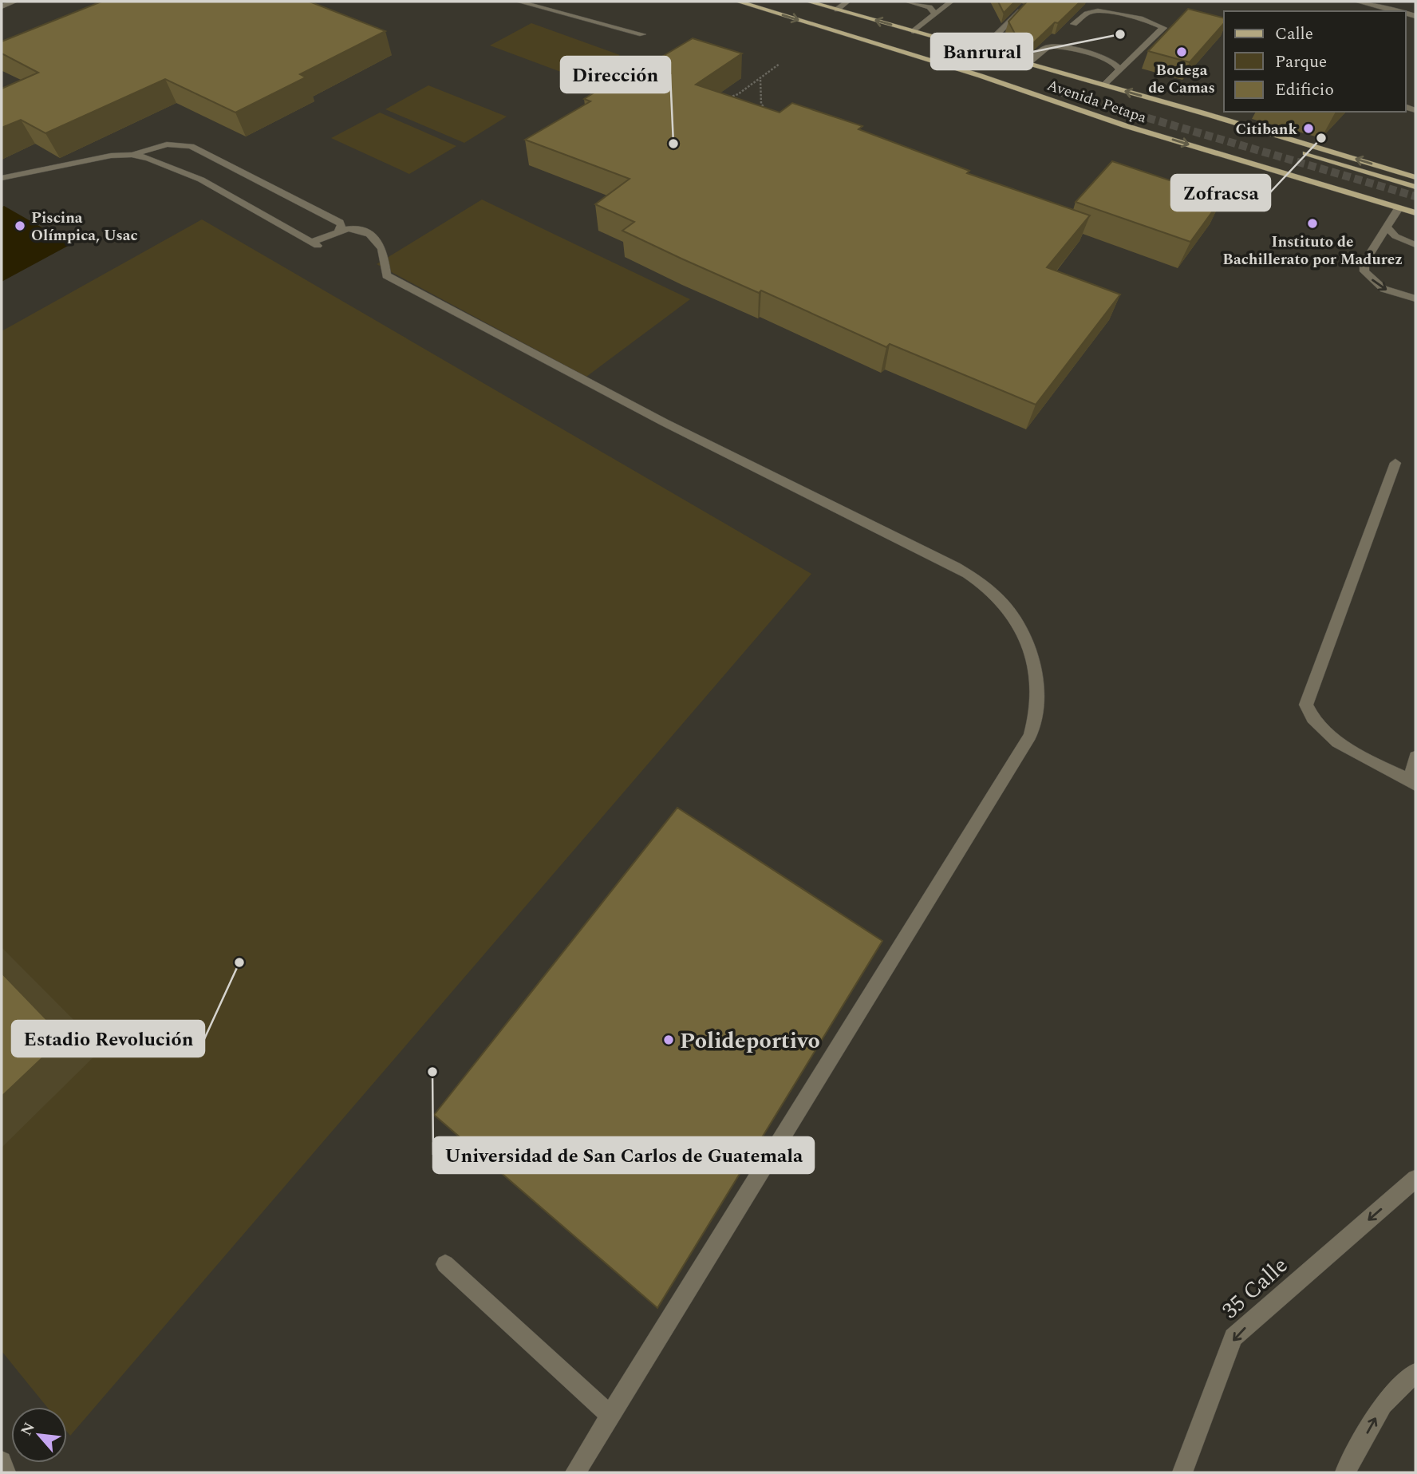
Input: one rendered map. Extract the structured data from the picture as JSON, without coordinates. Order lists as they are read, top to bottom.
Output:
{
  "streets": {
    "main road": ["Avenida Petapa"],
    "street": ["35 Calle"]
  },
  "one_way": ["35 Calle"],
  "places": [
    "Banrural",
    "Bodega de Camas",
    "Citibank",
    "Zofracsa",
    "Dirección",
    "Instituto de Bachillerato por Madurez",
    "Piscina Olímpica, Usac",
    "Estadio Revolución",
    "Polideportivo",
    "Universidad de San Carlos de Guatemala"
  ],
  "legend": ["Calle", "Parque", "Edificio"],
  "north": "top left"
}
